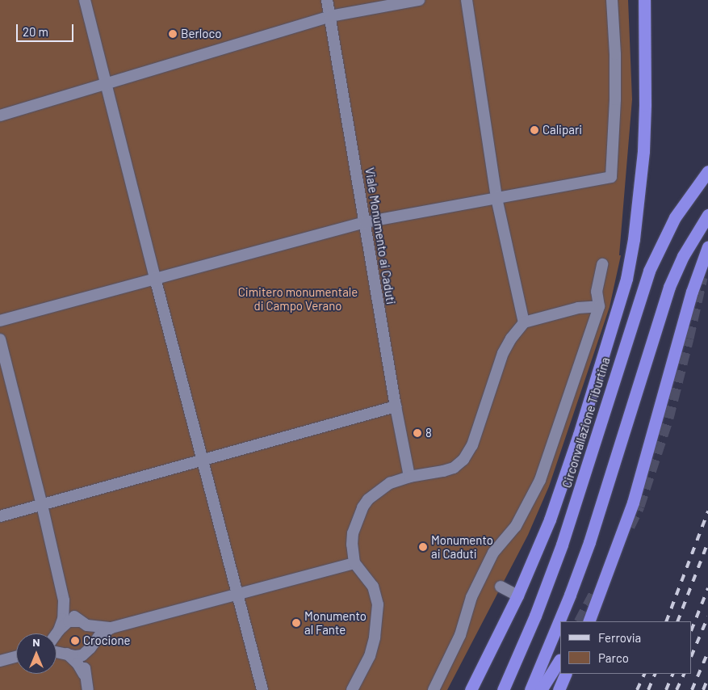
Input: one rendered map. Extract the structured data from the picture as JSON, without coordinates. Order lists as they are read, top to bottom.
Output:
{
  "streets": {
    "highway": ["Circonvallazione Tiburtina"],
    "lane": ["Viale Monumento ai Caduti"]
  },
  "parks": ["Cimitero monumentale di Campo Verano"],
  "places": [
    "Berloco",
    "Calipari",
    "8",
    "Monumento ai Caduti",
    "Monumento al Fante",
    "Crocione"
  ],
  "legend": ["Ferrovia", "Parco"],
  "scale_bar": "20 m",
  "north": "top"
}
